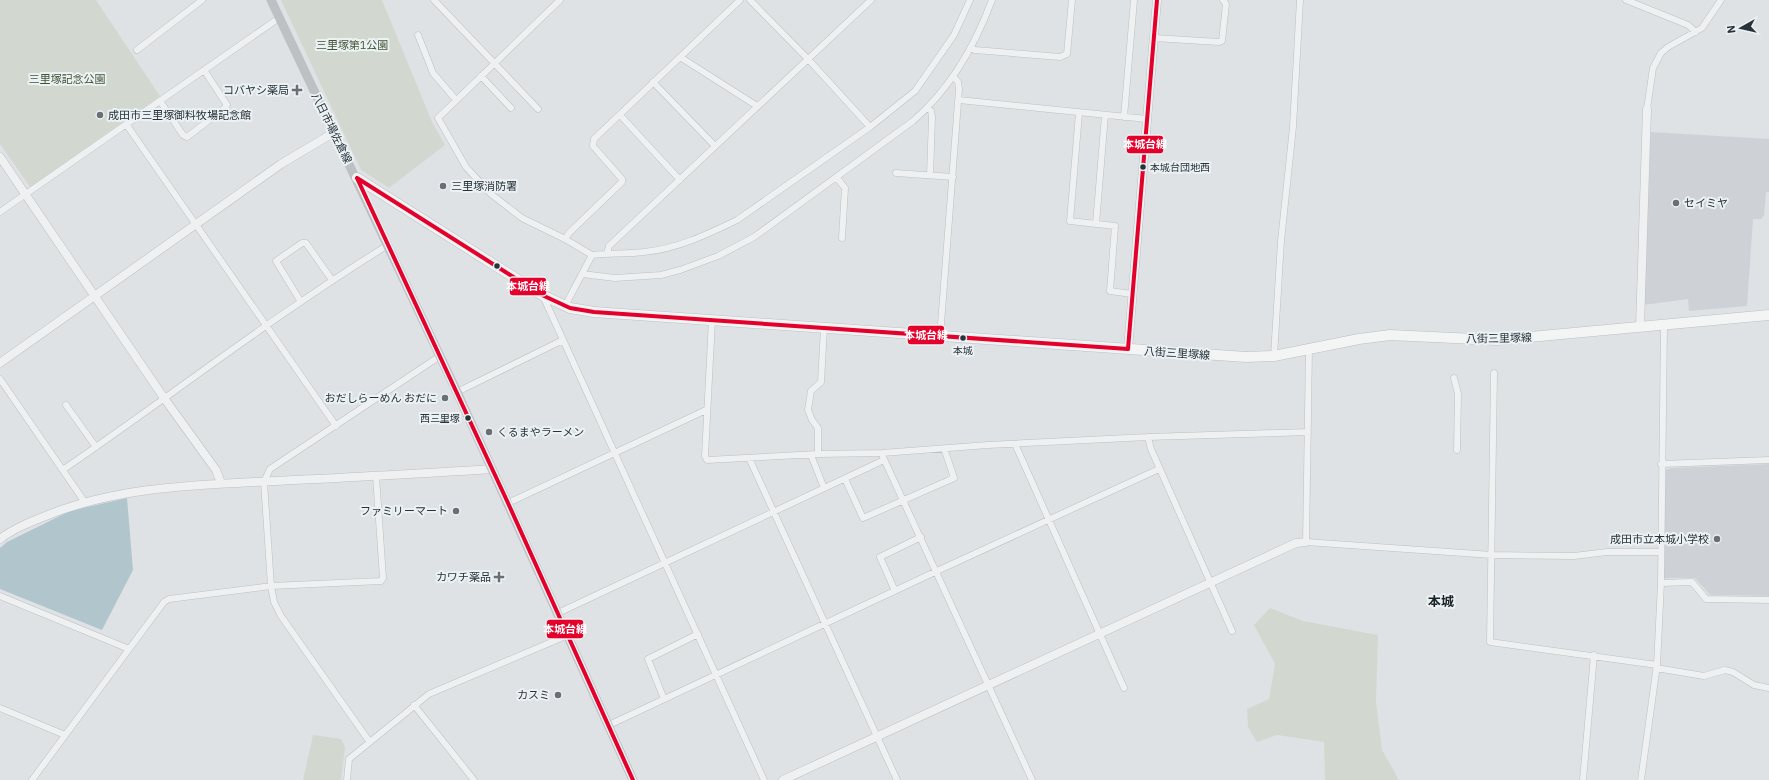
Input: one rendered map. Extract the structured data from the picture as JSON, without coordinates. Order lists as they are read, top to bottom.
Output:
{
  "streets": {
    "main road": ["八日市場佐倉線", "八街三里塚線"]
  },
  "crossings": [
    ["八日市場佐倉線", "八街三里塚線"]
  ],
  "districts": ["本城"],
  "parks": ["三里塚第1公園", "三里塚記念公園"],
  "places": {
    "health": ["コバヤシ薬局", "カワチ薬品"],
    "other": [
      "成田市三里塚御料牧場記念館",
      "本城台団地西",
      "三里塚消防署",
      "セイミヤ",
      "本城",
      "おだしらーめん おだに",
      "西三里塚",
      "くるまやラーメン",
      "ファミリーマート",
      "成田市立本城小学校",
      "カスミ"
    ]
  },
  "lines": ["transit line 本城台線"],
  "north": "left"
}
